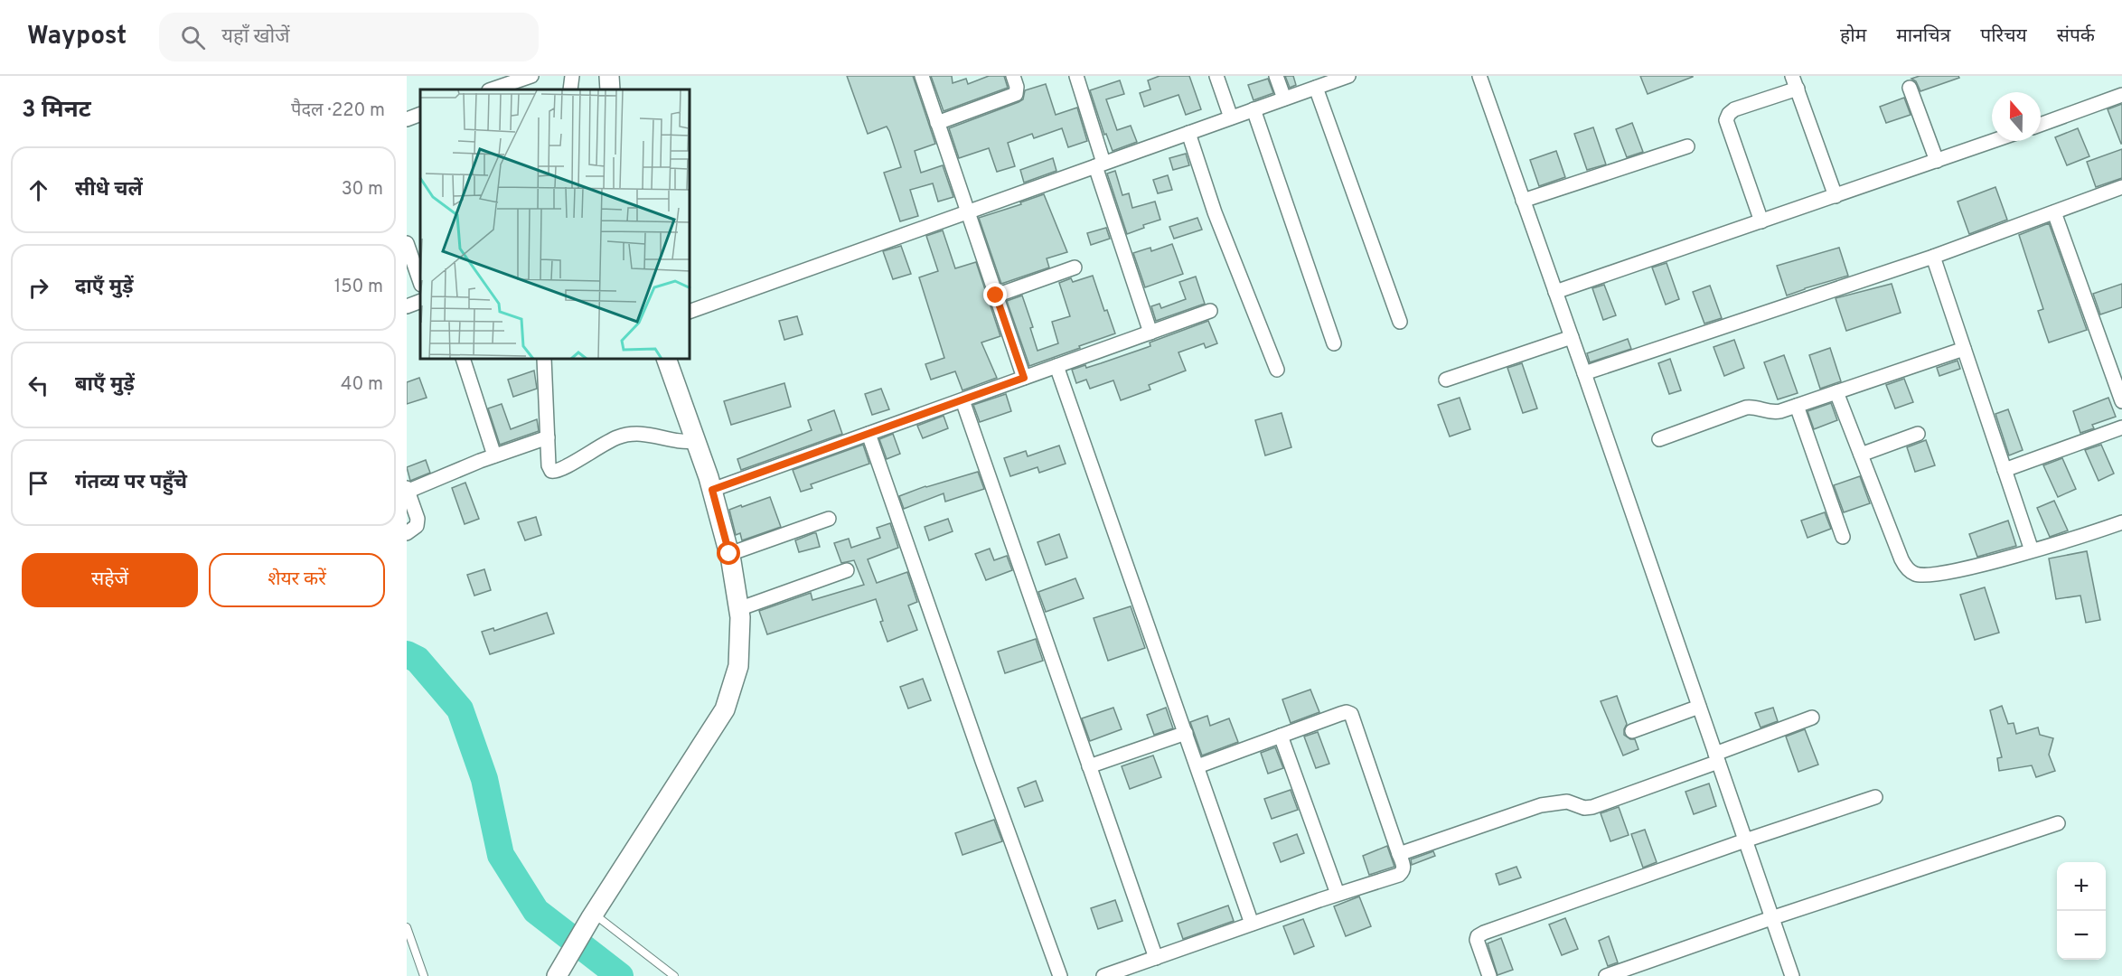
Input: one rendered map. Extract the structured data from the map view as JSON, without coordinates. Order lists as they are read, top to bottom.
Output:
{
  "north": "top",
  "page": {
    "header": "Waypost",
    "search": "यहाँ खोजें",
    "nav": [
      "होम",
      "मानचित्र",
      "परिचय",
      "संपर्क"
    ],
    "heading": ["3 मिनट", "पैदल · 220 m"],
    "list": [
      ["सीधे चलें", "30 m"],
      ["दाएँ मुड़ें", "150 m"],
      ["बाएँ मुड़ें", "40 m"],
      "गंतव्य पर पहुँचे"
    ],
    "buttons": ["सहेजें", "शेयर करें"],
    "map_buttons": ["+", "−"]
  }
}
